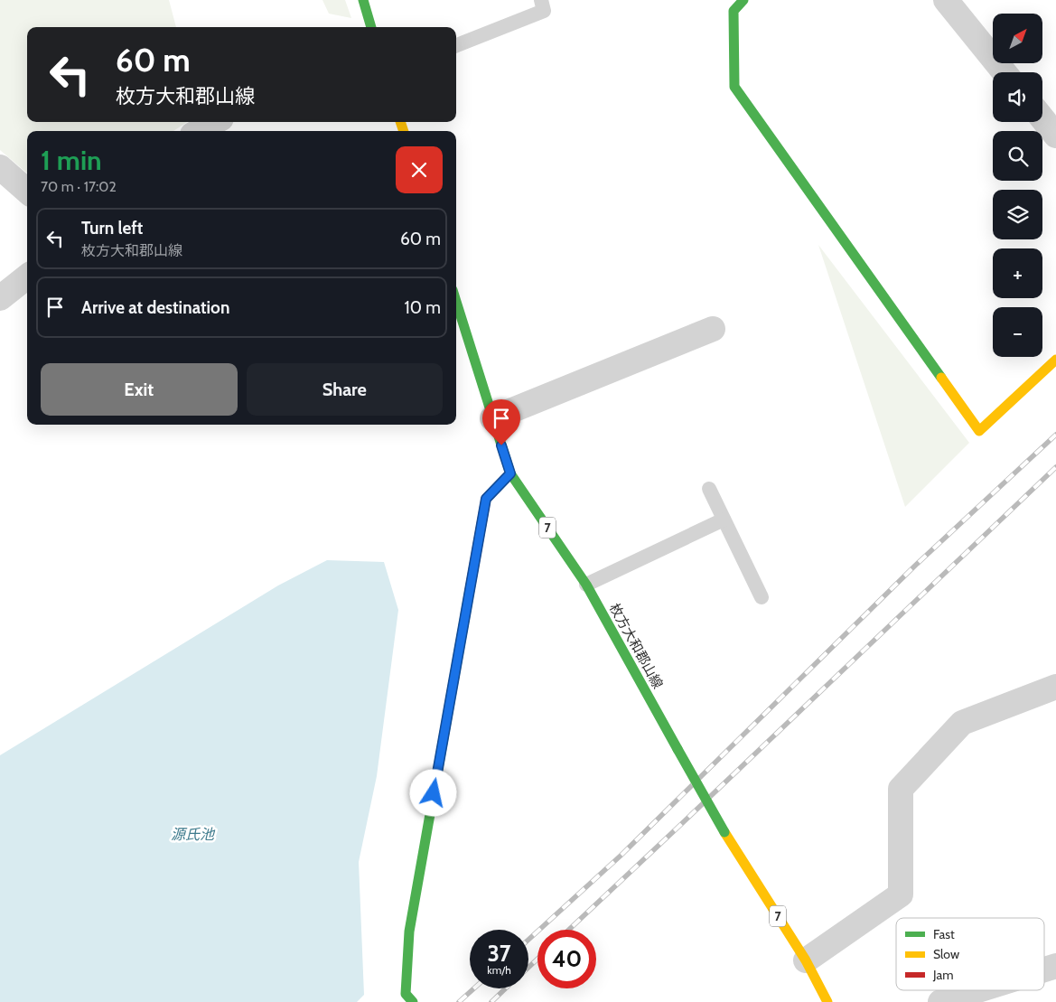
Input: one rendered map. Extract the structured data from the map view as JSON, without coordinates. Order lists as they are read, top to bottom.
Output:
{
  "streets": {
    "street": ["7", "枚方大和郡山線"]
  },
  "water": ["源氏池"],
  "legend": ["Fast", "Slow", "Jam"],
  "north": "top right",
  "page": {
    "map_buttons": ["+", "−"],
    "turn": ["60 m", "枚方大和郡山線"],
    "heading": ["1 min", "70 m · 17:02"],
    "list": [
      {
        "name": "Turn left",
        "note": "枚方大和郡山線",
        "value": "60 m"
      },
      {
        "name": "Arrive at destination",
        "value": "10 m"
      }
    ],
    "buttons": ["Exit", "Share"],
    "speed": "37 km/h",
    "limit": "40"
  }
}
